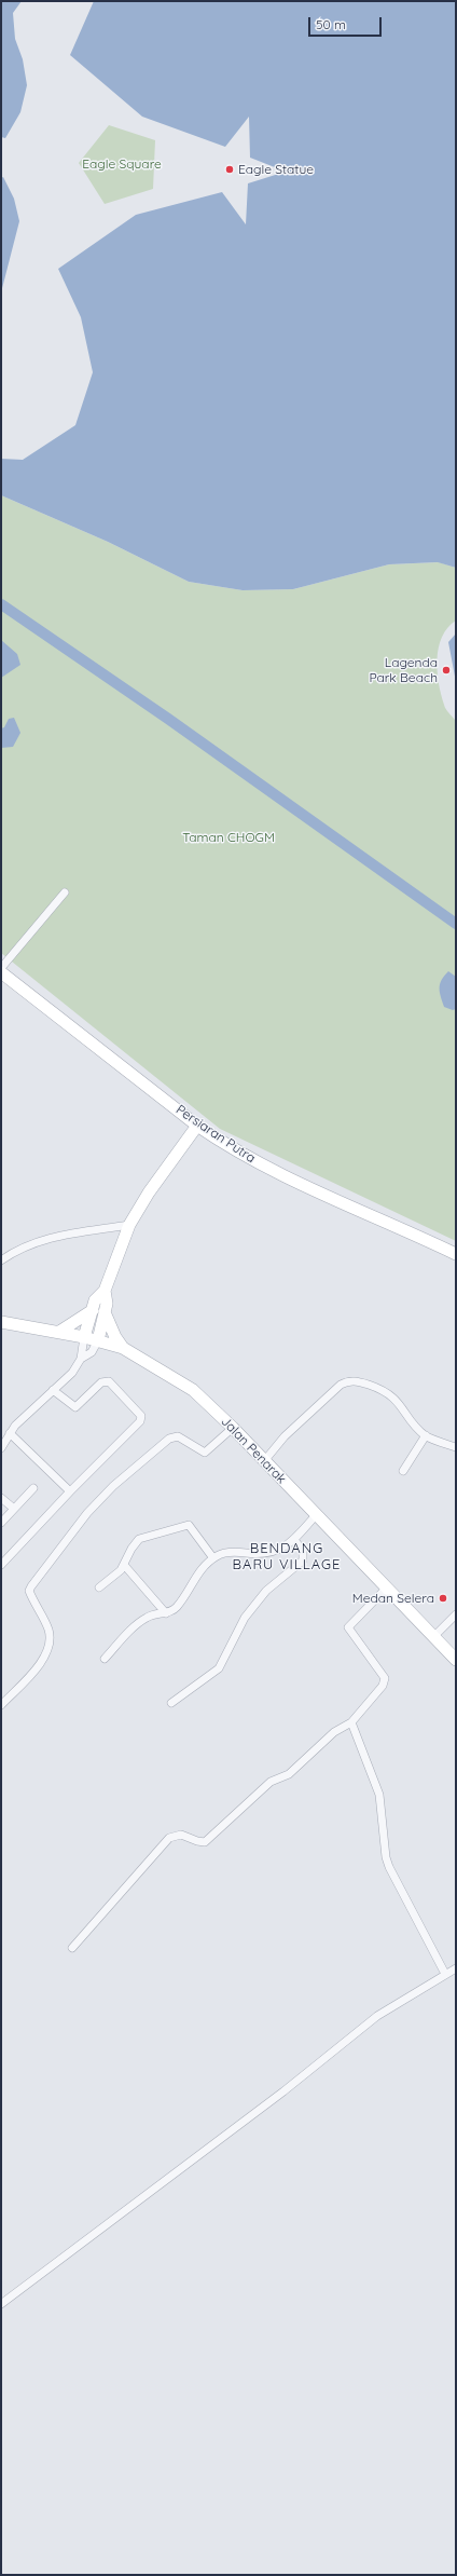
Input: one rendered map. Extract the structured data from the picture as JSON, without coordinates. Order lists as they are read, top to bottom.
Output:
{
  "streets": {
    "main road": ["Persiaran Putra", "Jalan Penarak"]
  },
  "districts": ["BENDANG BARU VILLAGE"],
  "parks": ["Eagle Square", "Taman CHOGM"],
  "places": ["Eagle Statue", "Lagenda Park Beach", "Medan Selera"],
  "scale_bar": "50 m"
}
